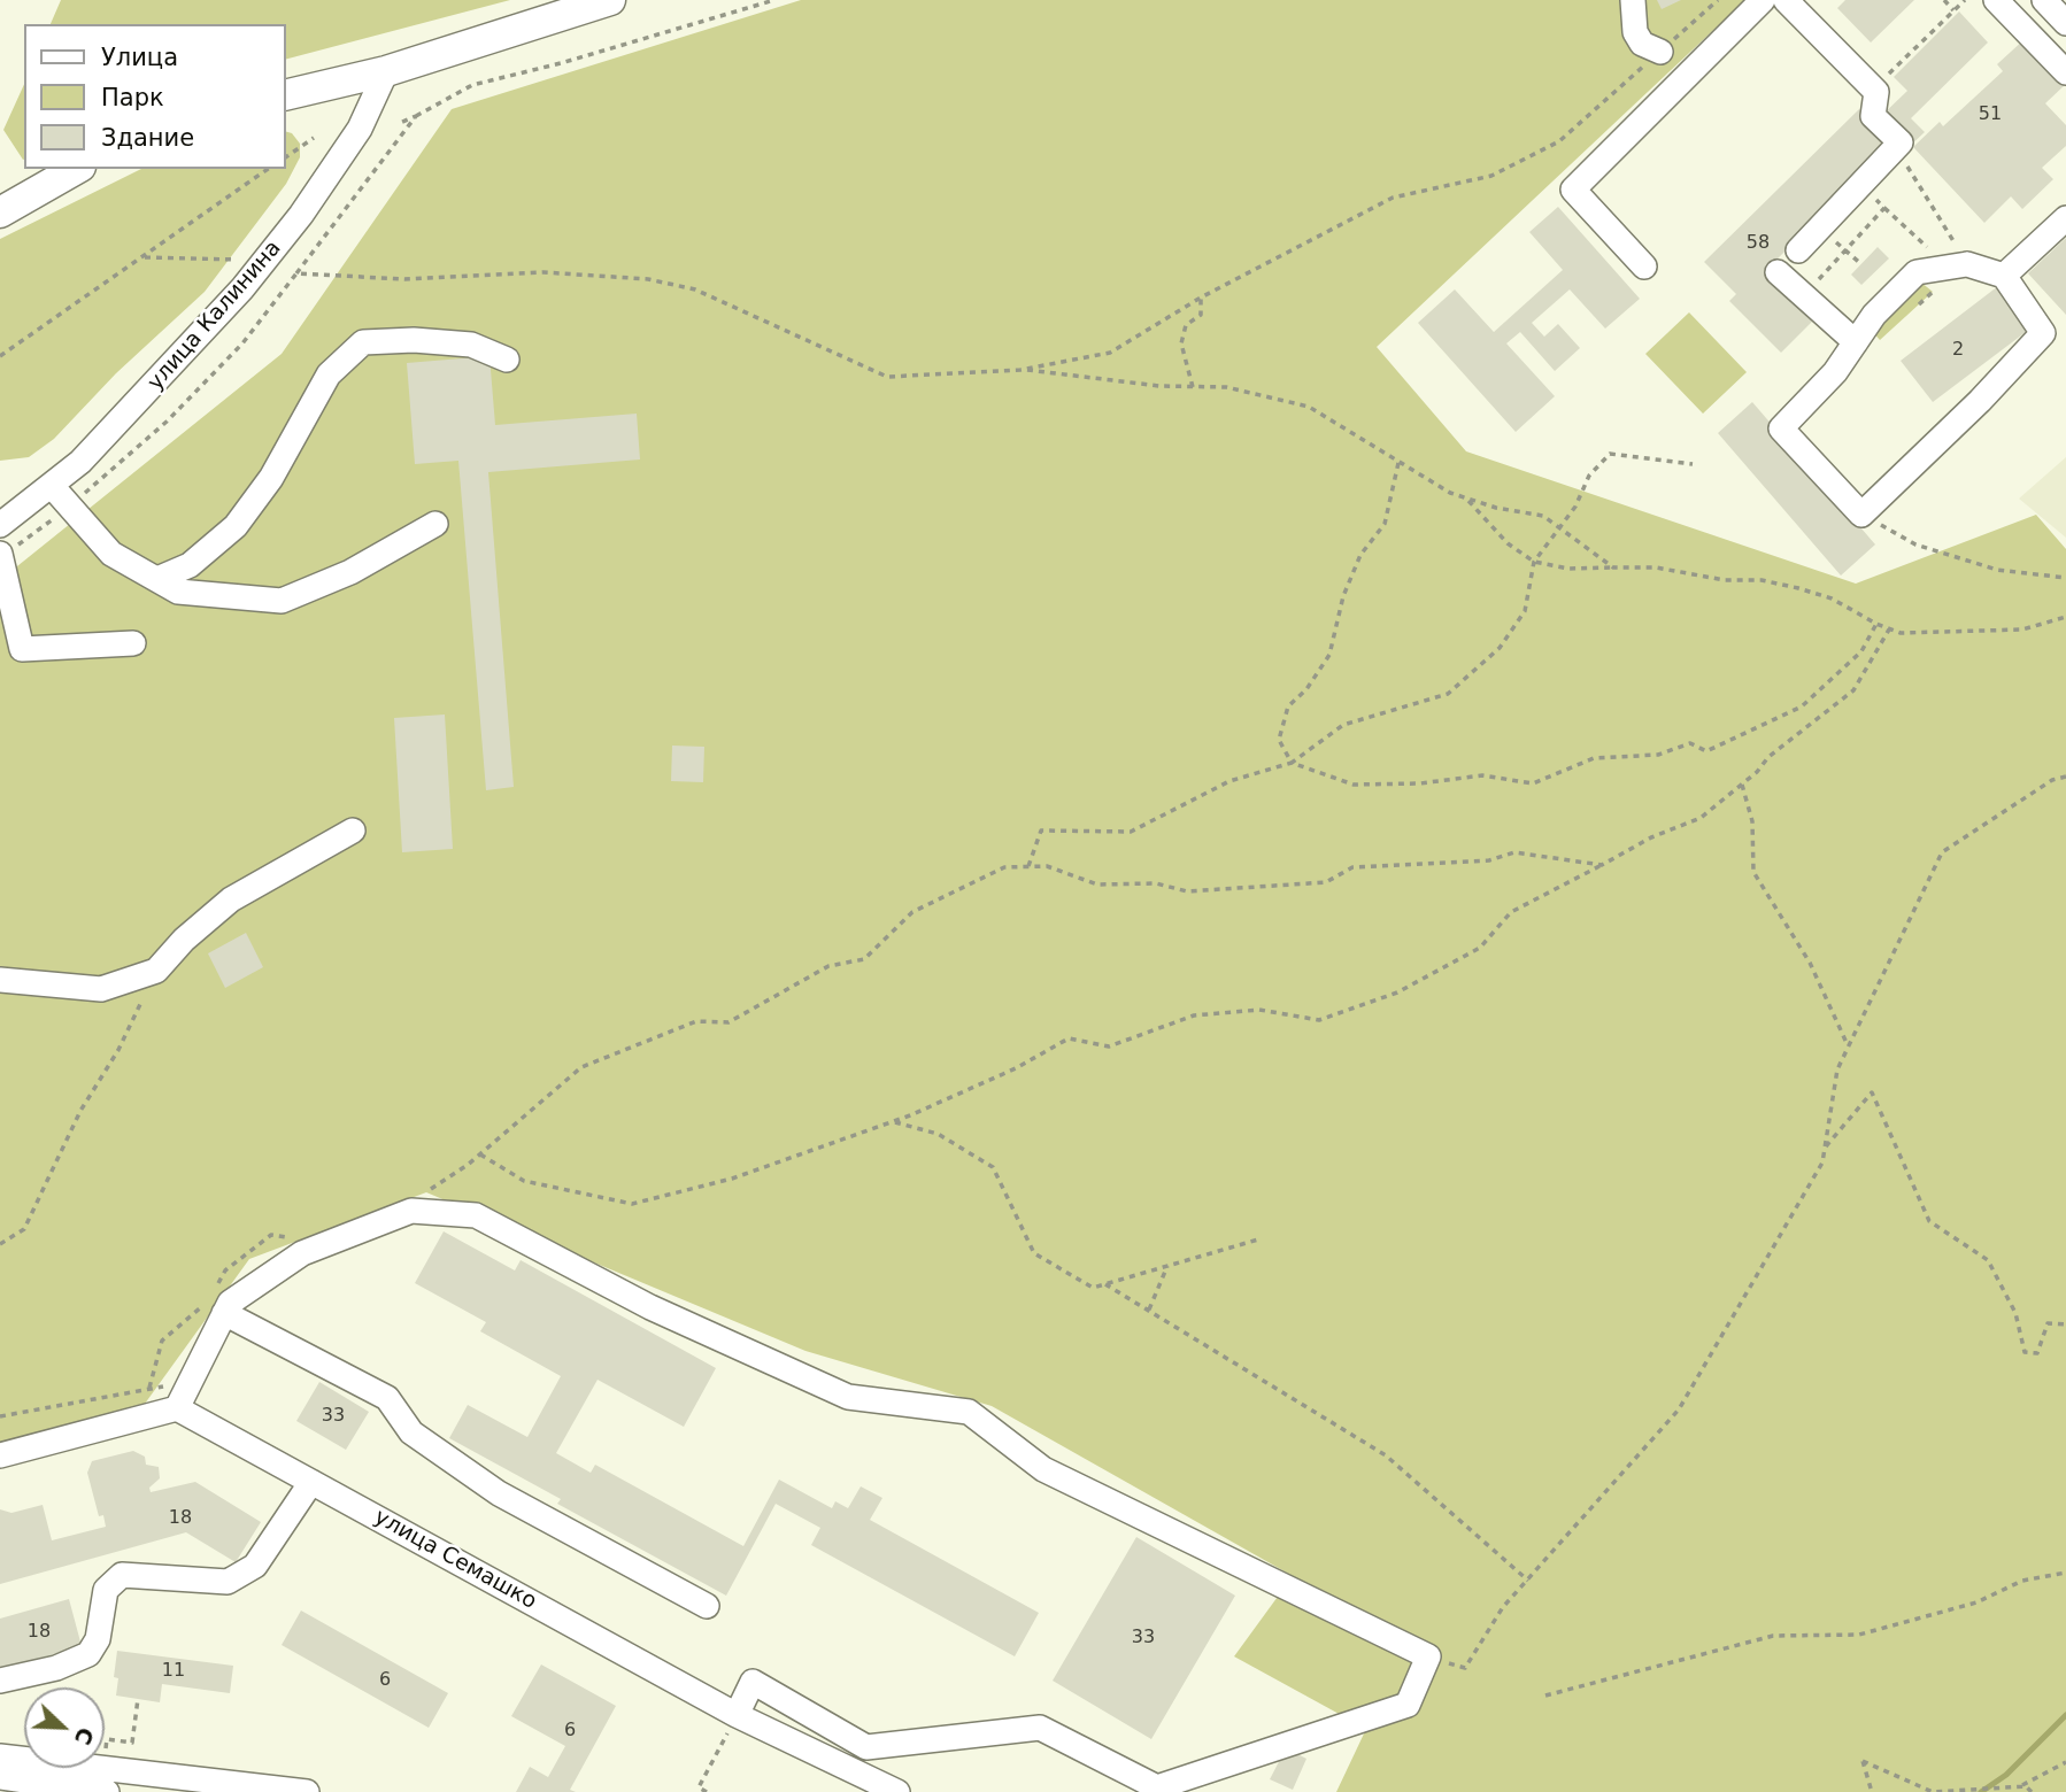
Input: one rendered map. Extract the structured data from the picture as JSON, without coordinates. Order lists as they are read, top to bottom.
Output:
{
  "streets": {
    "street": ["улица Калинина", "улица Семашко"]
  },
  "house_numbers": [
    "51",
    "58",
    "2",
    "33",
    "18",
    "18",
    "33",
    "11",
    "6",
    "6"
  ],
  "legend": ["Улица", "Парк", "Здание"],
  "north": "bottom right"
}
